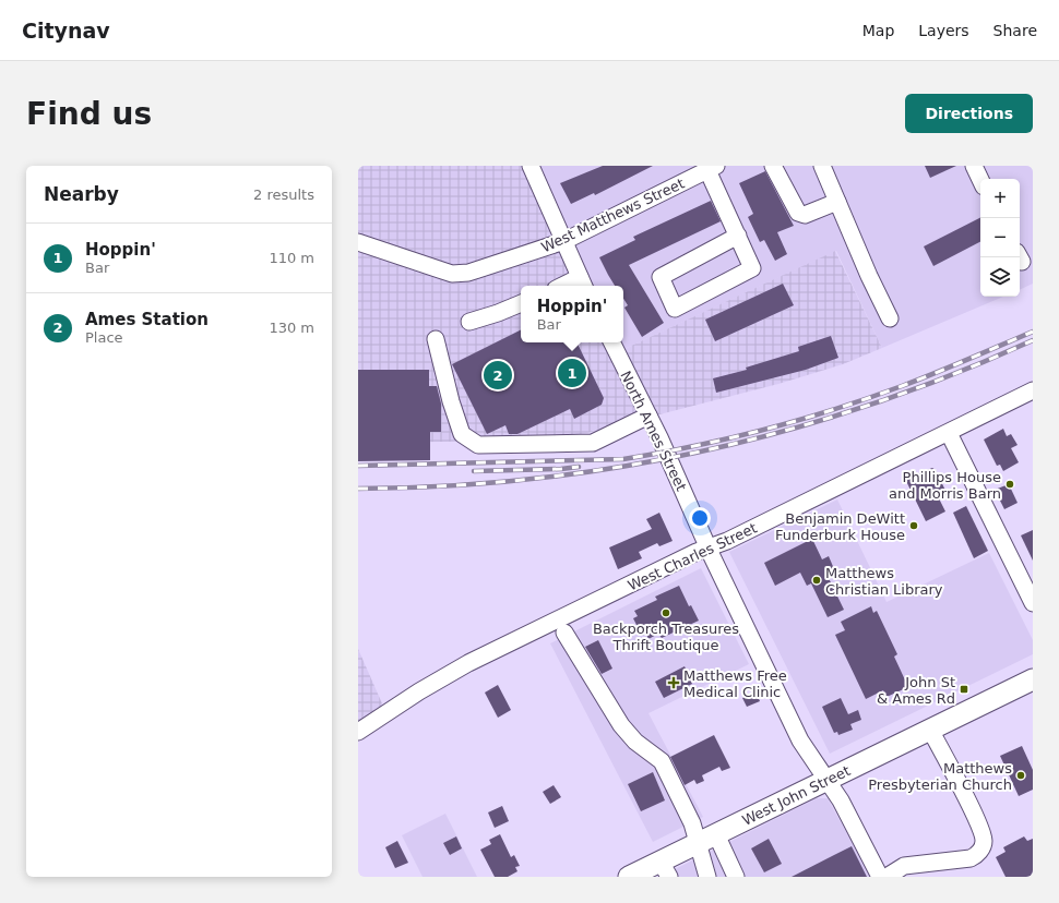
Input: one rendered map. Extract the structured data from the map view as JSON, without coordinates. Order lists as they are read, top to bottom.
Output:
{
  "streets": {
    "main road": ["West John Street"],
    "street": ["West Matthews Street", "North Ames Street", "West Charles Street"]
  },
  "crossings": [
    ["North Ames Street", "West Charles Street"],
    ["North Ames Street", "West John Street"]
  ],
  "places": {
    "other": [
      "Phillips House and Morris Barn",
      "Benjamin DeWitt Funderburk House",
      "Matthews Christian Library",
      "Backporch Treasures Thrift Boutique",
      "Matthews Presbyterian Church"
    ],
    "health": ["Matthews Free Medical Clinic"],
    "transit": ["John St & Ames Rd"]
  },
  "page": {
    "header": "Citynav",
    "nav": ["Map", "Layers", "Share"],
    "buttons": "Directions",
    "title": "Find us",
    "heading": ["Nearby", "2 results"],
    "map_buttons": ["+", "−"],
    "list": [
      {
        "mark": "1",
        "name": "Hoppin'",
        "note": "Bar",
        "value": "110 m"
      },
      {
        "mark": "2",
        "name": "Ames Station",
        "note": "Place",
        "value": "130 m"
      }
    ],
    "popup": ["Hoppin'", "Bar"],
    "pins": ["1", "2"]
  }
}
